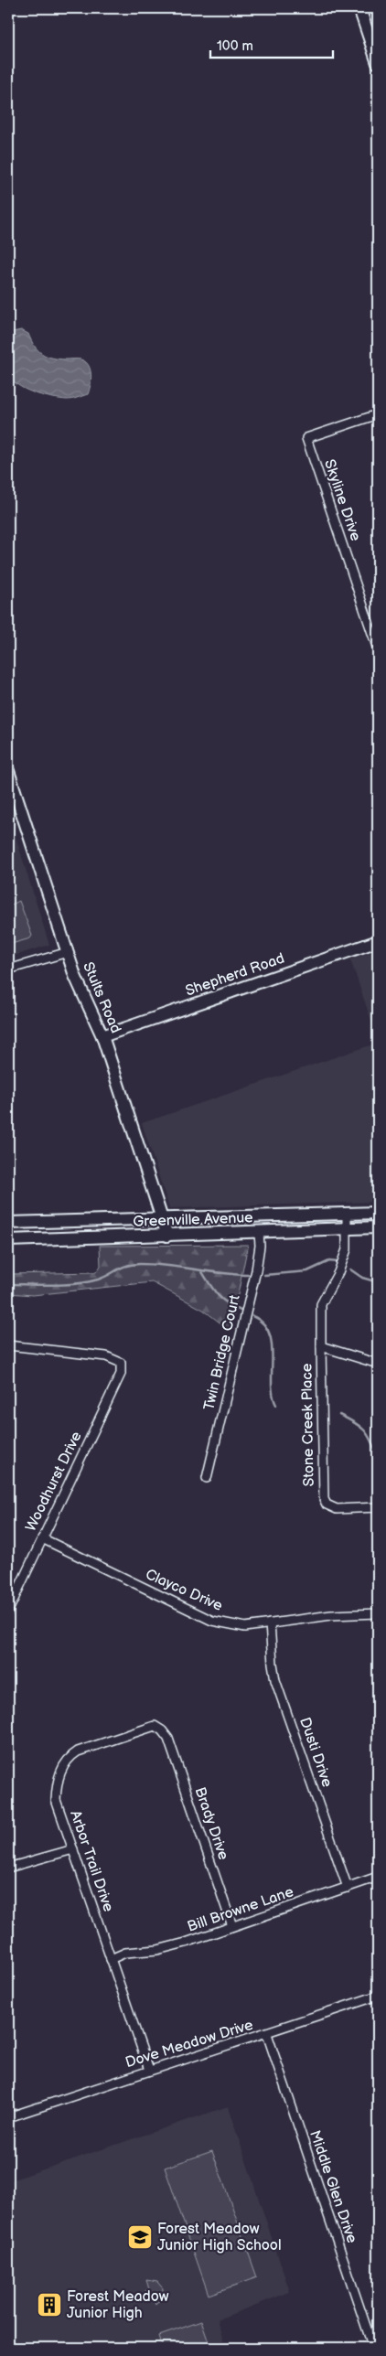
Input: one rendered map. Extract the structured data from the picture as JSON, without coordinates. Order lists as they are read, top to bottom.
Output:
{
  "streets": {
    "main road": ["Shepherd Road", "Stults Road", "Greenville Avenue"],
    "street": [
      "Skyline Drive",
      "Twin Bridge Court",
      "Stone Creek Place",
      "Woodhurst Drive",
      "Clayco Drive",
      "Dusti Drive",
      "Brady Drive",
      "Arbor Trail Drive",
      "Bill Browne Lane",
      "Dove Meadow Drive",
      "Middle Glen Drive"
    ]
  },
  "crossings": [
    ["Shepherd Road", "Stults Road"],
    ["Stults Road", "Greenville Avenue"],
    ["Greenville Avenue", "Twin Bridge Court"],
    ["Greenville Avenue", "Stone Creek Place"],
    ["Woodhurst Drive", "Clayco Drive"],
    ["Clayco Drive", "Dusti Drive"],
    ["Dusti Drive", "Bill Browne Lane"],
    ["Brady Drive", "Arbor Trail Drive"],
    ["Brady Drive", "Bill Browne Lane"],
    ["Arbor Trail Drive", "Bill Browne Lane"],
    ["Arbor Trail Drive", "Dove Meadow Drive"],
    ["Dove Meadow Drive", "Middle Glen Drive"]
  ],
  "places": {
    "school or university": ["Forest Meadow Junior High School"],
    "building": ["Forest Meadow Junior High"]
  },
  "scale_bar": "100 m"
}
